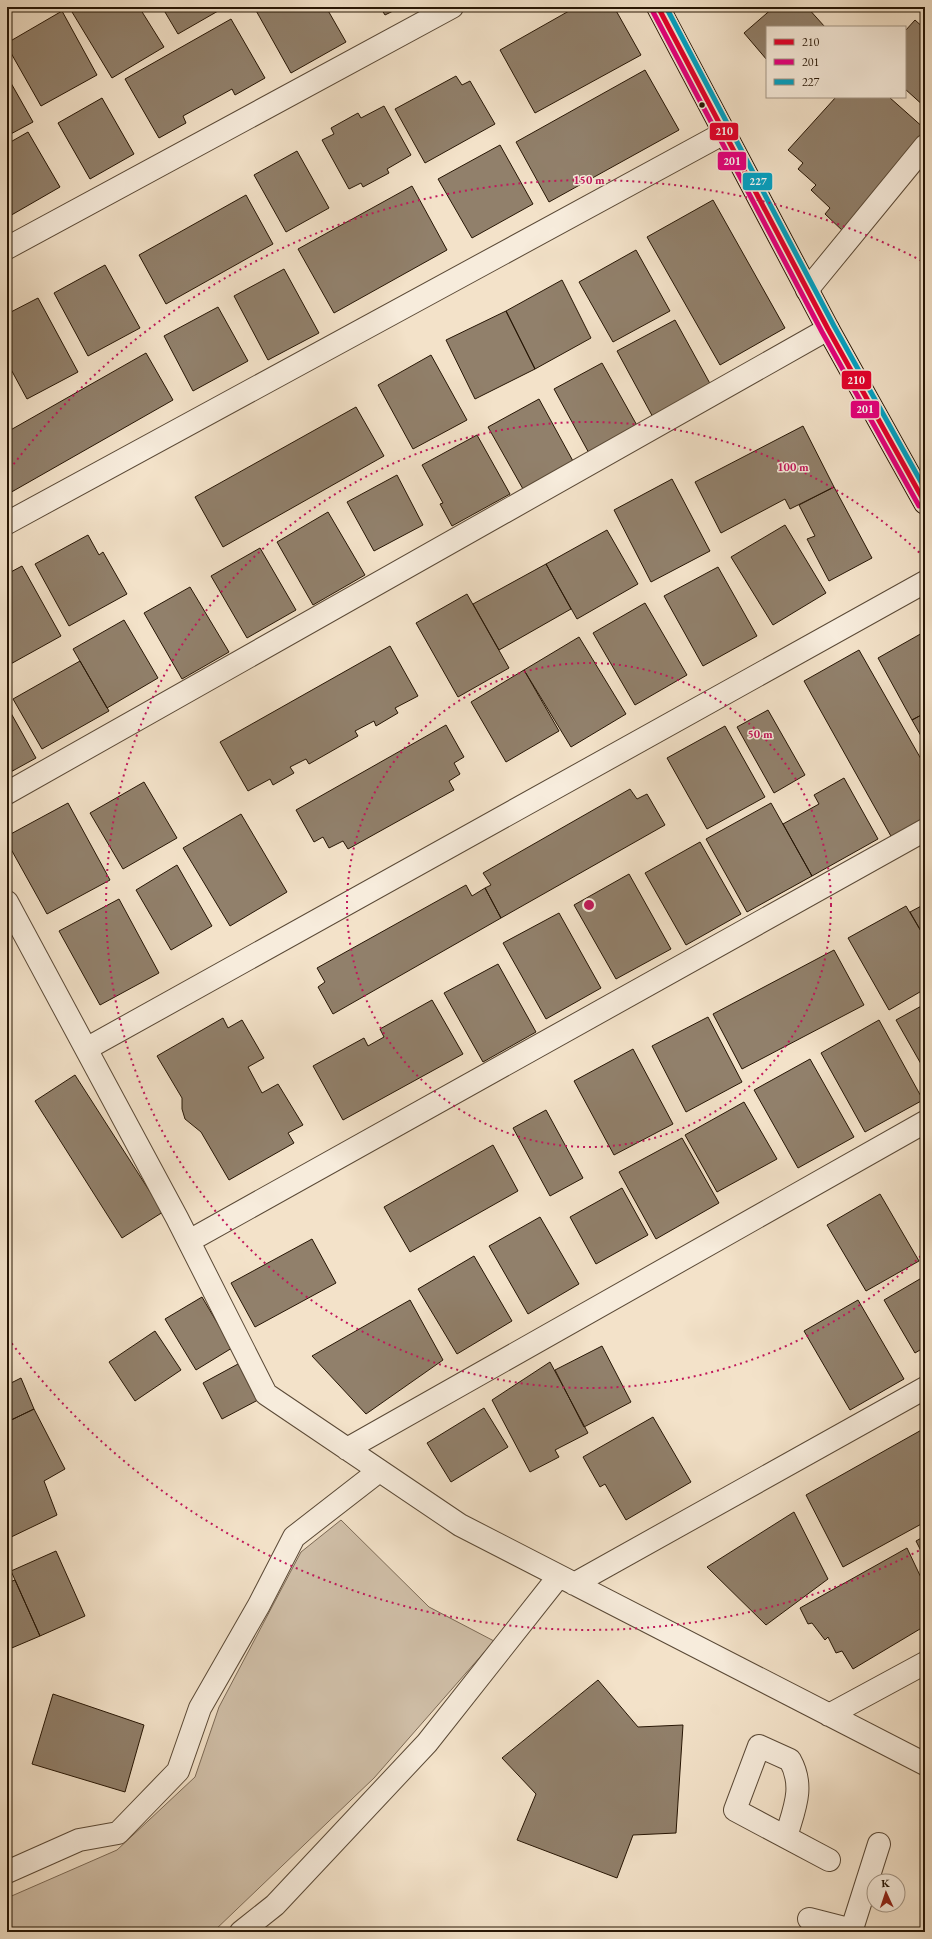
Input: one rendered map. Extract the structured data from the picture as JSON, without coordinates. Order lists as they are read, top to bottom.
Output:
{
  "lines": ["transit line 210", "transit line 227", "transit line 201"],
  "legend": ["210", "201", "227"],
  "north": "top",
  "rings": ["150 m", "100 m", "50 m"]
}
